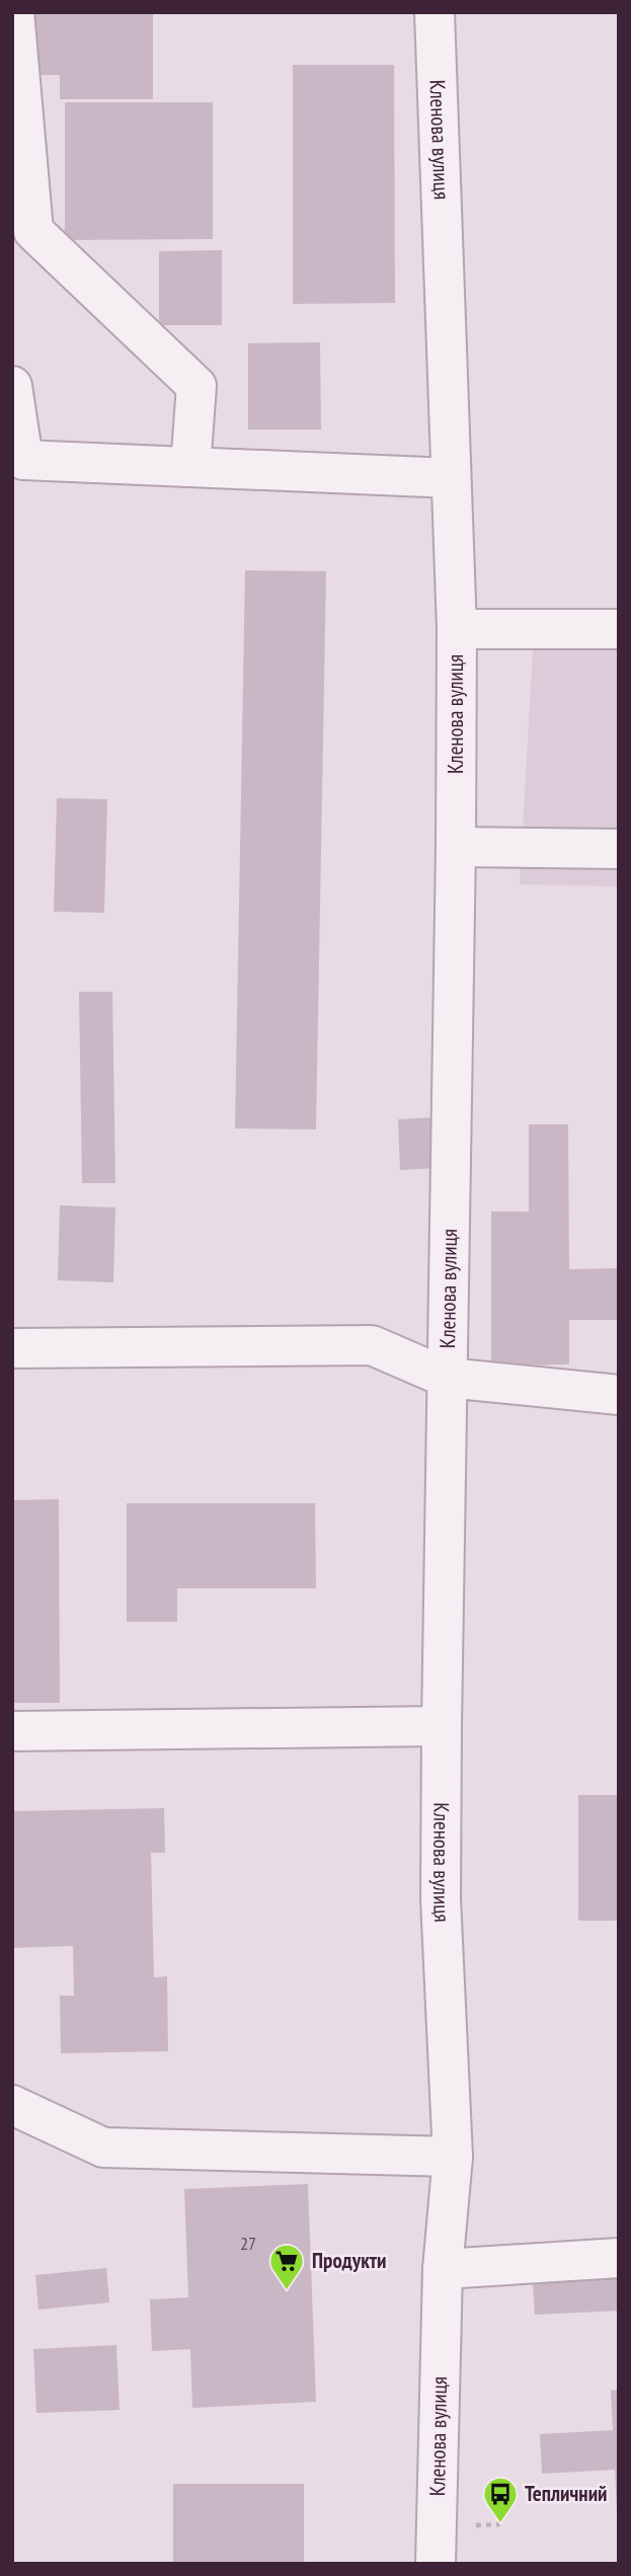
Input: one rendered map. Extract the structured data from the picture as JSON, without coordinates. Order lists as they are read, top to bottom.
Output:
{
  "streets": {
    "street": ["Кленова вулиця"]
  },
  "places": {
    "supermarket": ["Продукти"],
    "bus stop": ["Тепличний"]
  },
  "house_numbers": ["27"]
}
